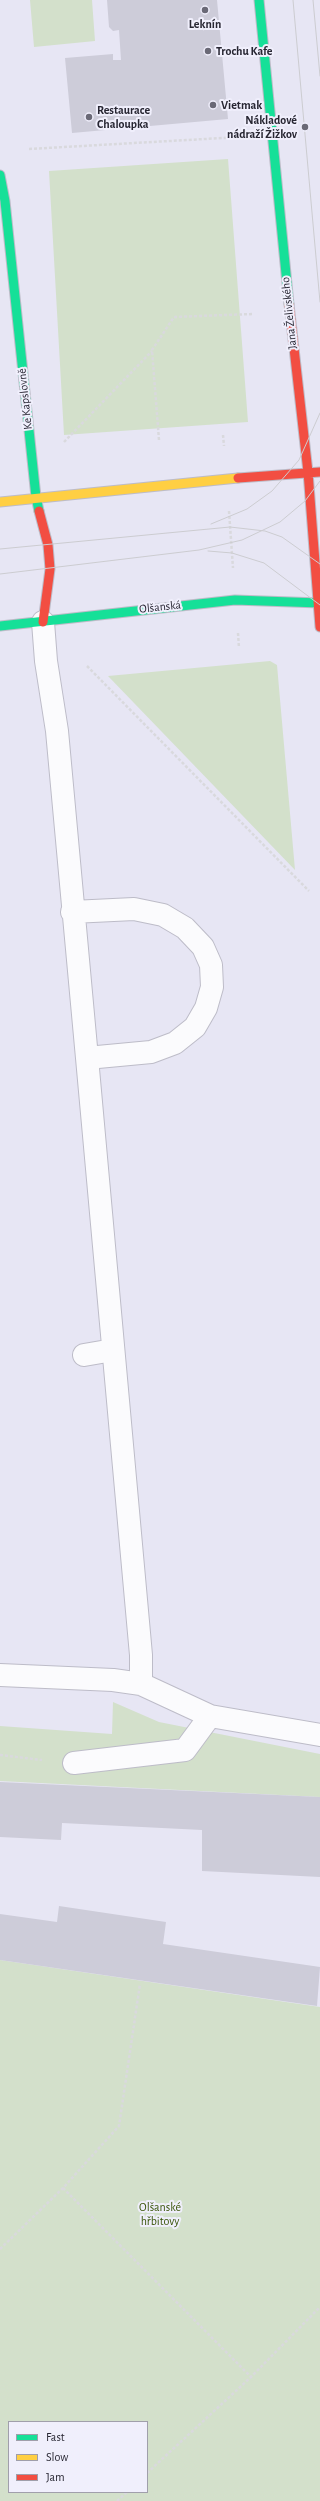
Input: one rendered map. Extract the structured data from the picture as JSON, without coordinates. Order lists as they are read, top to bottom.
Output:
{
  "streets": {
    "street": ["Jana Želivského", "Ke Kapslovně", "Olšanská"]
  },
  "crossings": [
    ["Jana Želivského", "Olšanská"],
    ["Ke Kapslovně", "Olšanská"]
  ],
  "parks": ["Olšanské hřbitovy"],
  "places": [
    "Leknín",
    "Trochu Kafe",
    "Vietmak",
    "Restaurace Chaloupka",
    "Nákladové nádraží Žižkov"
  ],
  "legend": ["Fast", "Slow", "Jam"]
}
